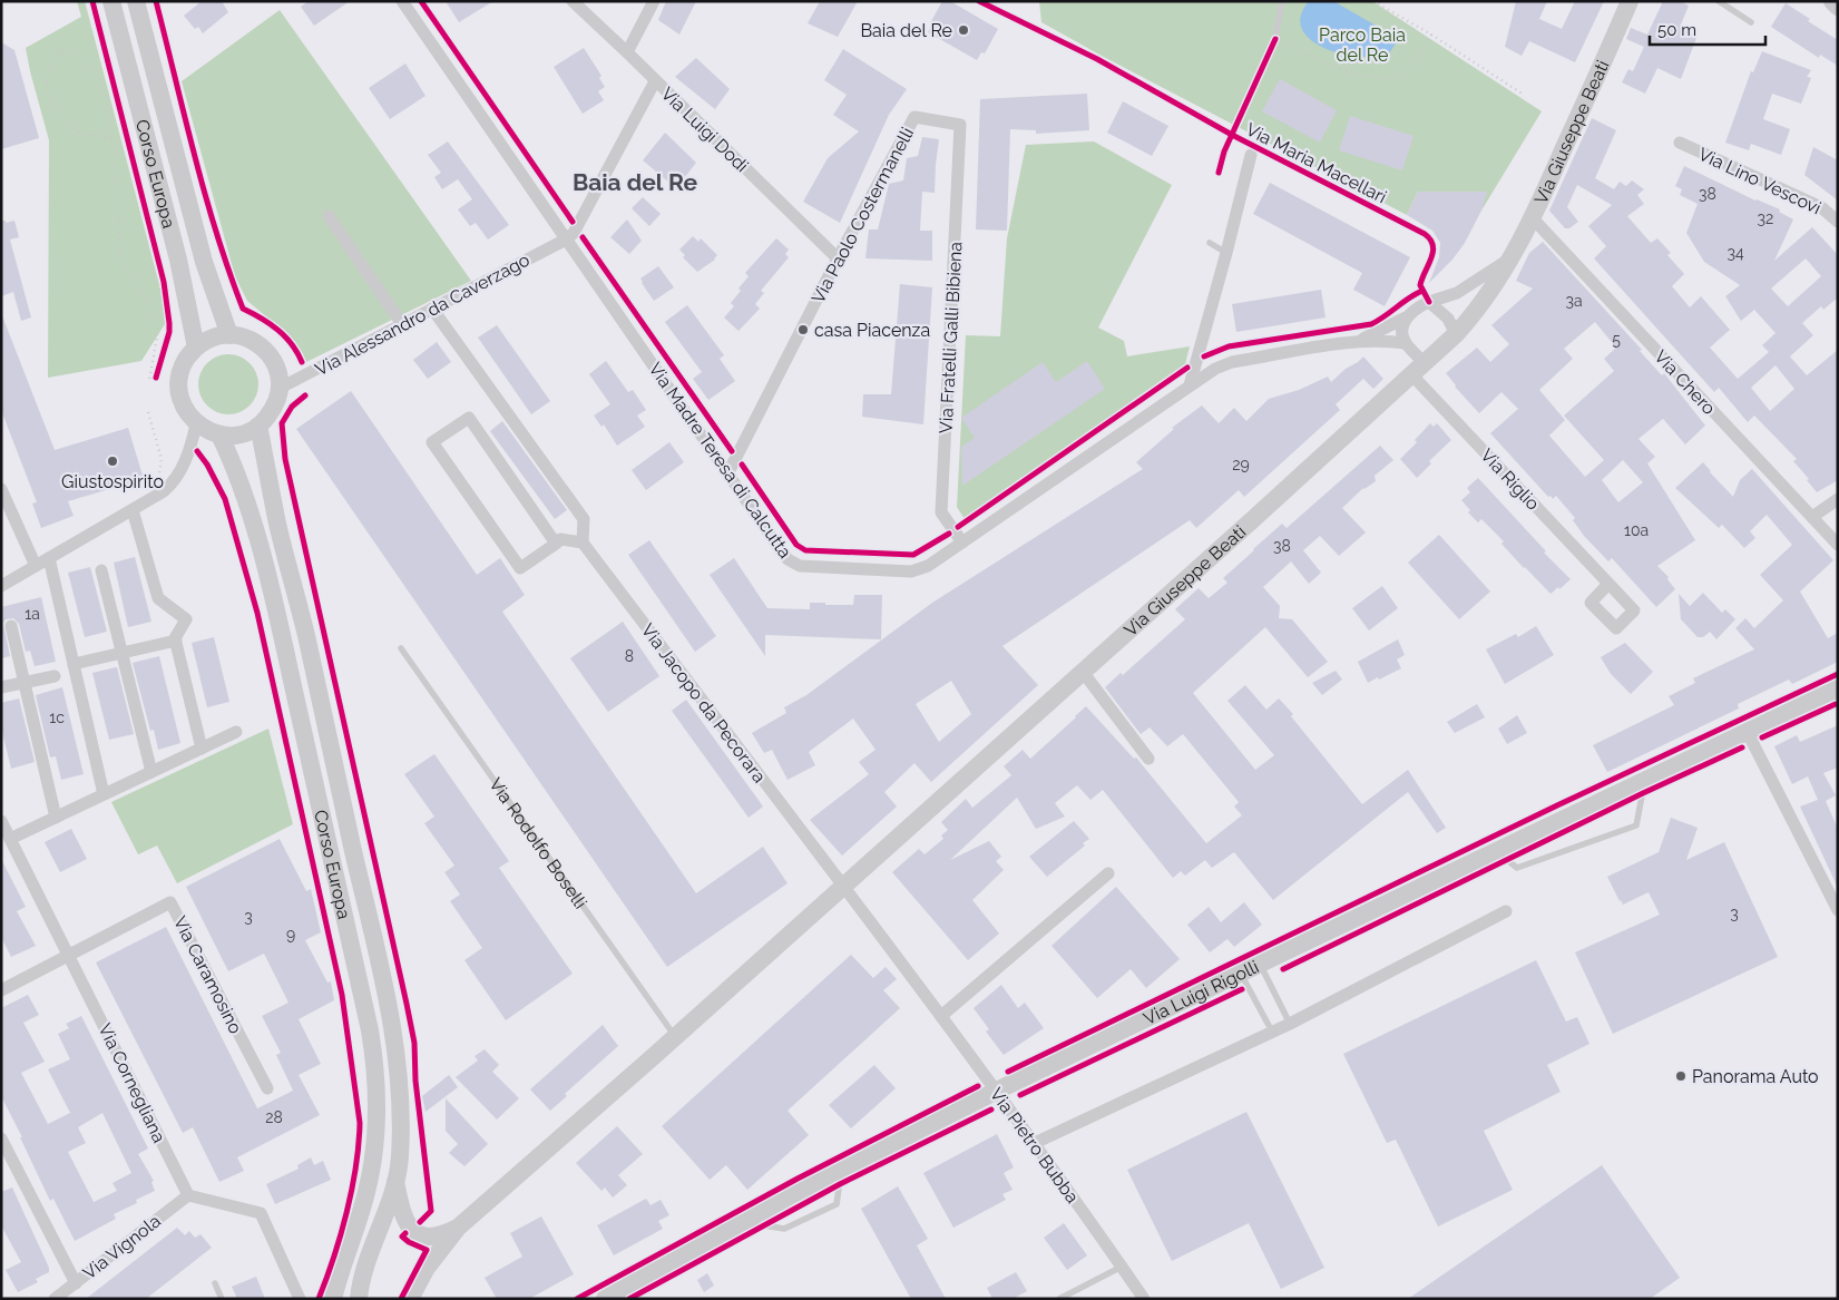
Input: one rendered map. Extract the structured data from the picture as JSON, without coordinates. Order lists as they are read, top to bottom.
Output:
{
  "streets": {
    "main road": ["Via Giuseppe Beati", "Corso Europa", "Via Luigi Rigolli"],
    "street": [
      "Via Luigi Dodi",
      "Via Lino Vescovi",
      "Via Paolo Costermanelli",
      "Via Alessandro da Caverzago",
      "Via Fratelli Galli Bibiena",
      "Via Chero",
      "Via Madre Teresa di Calcutta",
      "Via Riglio",
      "Via Jacopo da Pecorara",
      "Via Caramosino",
      "Via Cornegliana",
      "Via Pietro Bubba",
      "Via Vignola"
    ],
    "lane": ["Via Rodolfo Boselli"],
    "cycle path": ["Via Maria Macellari"]
  },
  "crossings": [
    ["Via Luigi Dodi", "Via Paolo Costermanelli"],
    ["Via Giuseppe Beati", "Via Chero"],
    ["Via Giuseppe Beati", "Via Madre Teresa di Calcutta"],
    ["Via Giuseppe Beati", "Via Riglio"],
    ["Via Giuseppe Beati", "Via Jacopo da Pecorara"],
    ["Via Giuseppe Beati", "Via Pietro Bubba"],
    ["Corso Europa", "Via Alessandro da Caverzago"],
    ["Via Paolo Costermanelli", "Via Fratelli Galli Bibiena"],
    ["Via Paolo Costermanelli", "Via Madre Teresa di Calcutta"],
    ["Via Alessandro da Caverzago", "Via Madre Teresa di Calcutta"],
    ["Via Fratelli Galli Bibiena", "Via Madre Teresa di Calcutta"],
    ["Via Jacopo da Pecorara", "Via Pietro Bubba"],
    ["Via Caramosino", "Via Cornegliana"],
    ["Via Luigi Rigolli", "Via Pietro Bubba"],
    ["Via Cornegliana", "Via Vignola"]
  ],
  "districts": ["Baia del Re"],
  "parks": ["Parco Baia del Re"],
  "places": [
    "Baia del Re",
    "casa Piacenza",
    "Giustospirito",
    "Panorama Auto"
  ],
  "house_numbers": [
    "38",
    "32",
    "34",
    "3a",
    "5",
    "29",
    "10a",
    "38",
    "1a",
    "8",
    "1c",
    "3",
    "3",
    "9",
    "28"
  ],
  "scale_bar": "50 m"
}
